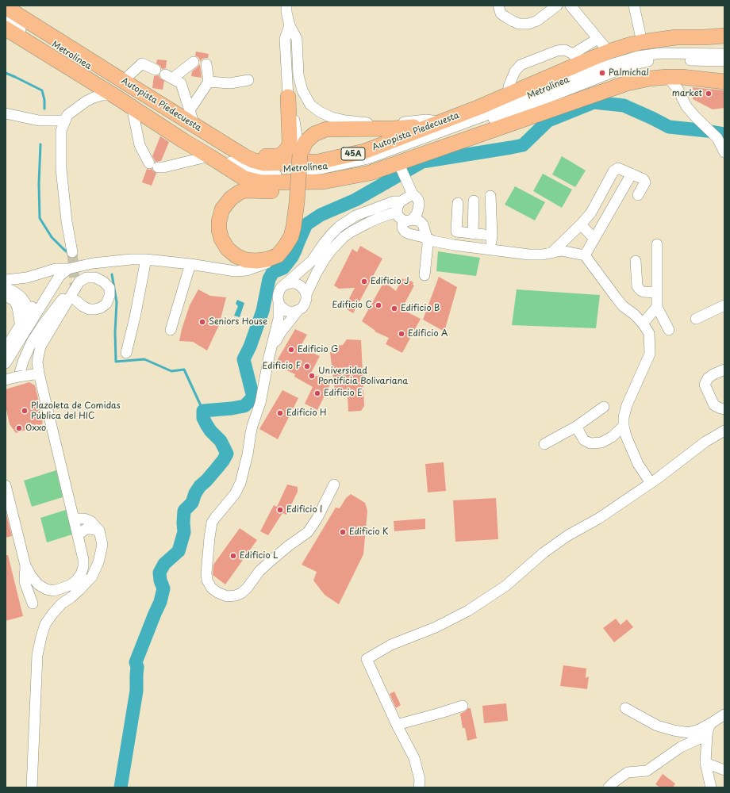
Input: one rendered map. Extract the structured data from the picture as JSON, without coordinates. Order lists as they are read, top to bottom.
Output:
{
  "streets": {
    "highway": ["Autopista Piedecuesta", "45A"],
    "street": ["Metrolínea"]
  },
  "places": [
    "Palmichal",
    "market",
    "Edificio J",
    "Edificio C",
    "Edificio B",
    "Seniors House",
    "Edificio A",
    "Edificio G",
    "Edificio F",
    "Universidad Pontificia Bolivariana",
    "Edificio E",
    "Plazoleta de Comidas Pública del HIC",
    "Edificio H",
    "Oxxo",
    "Edificio I",
    "Edificio K",
    "Edificio L"
  ]
}
